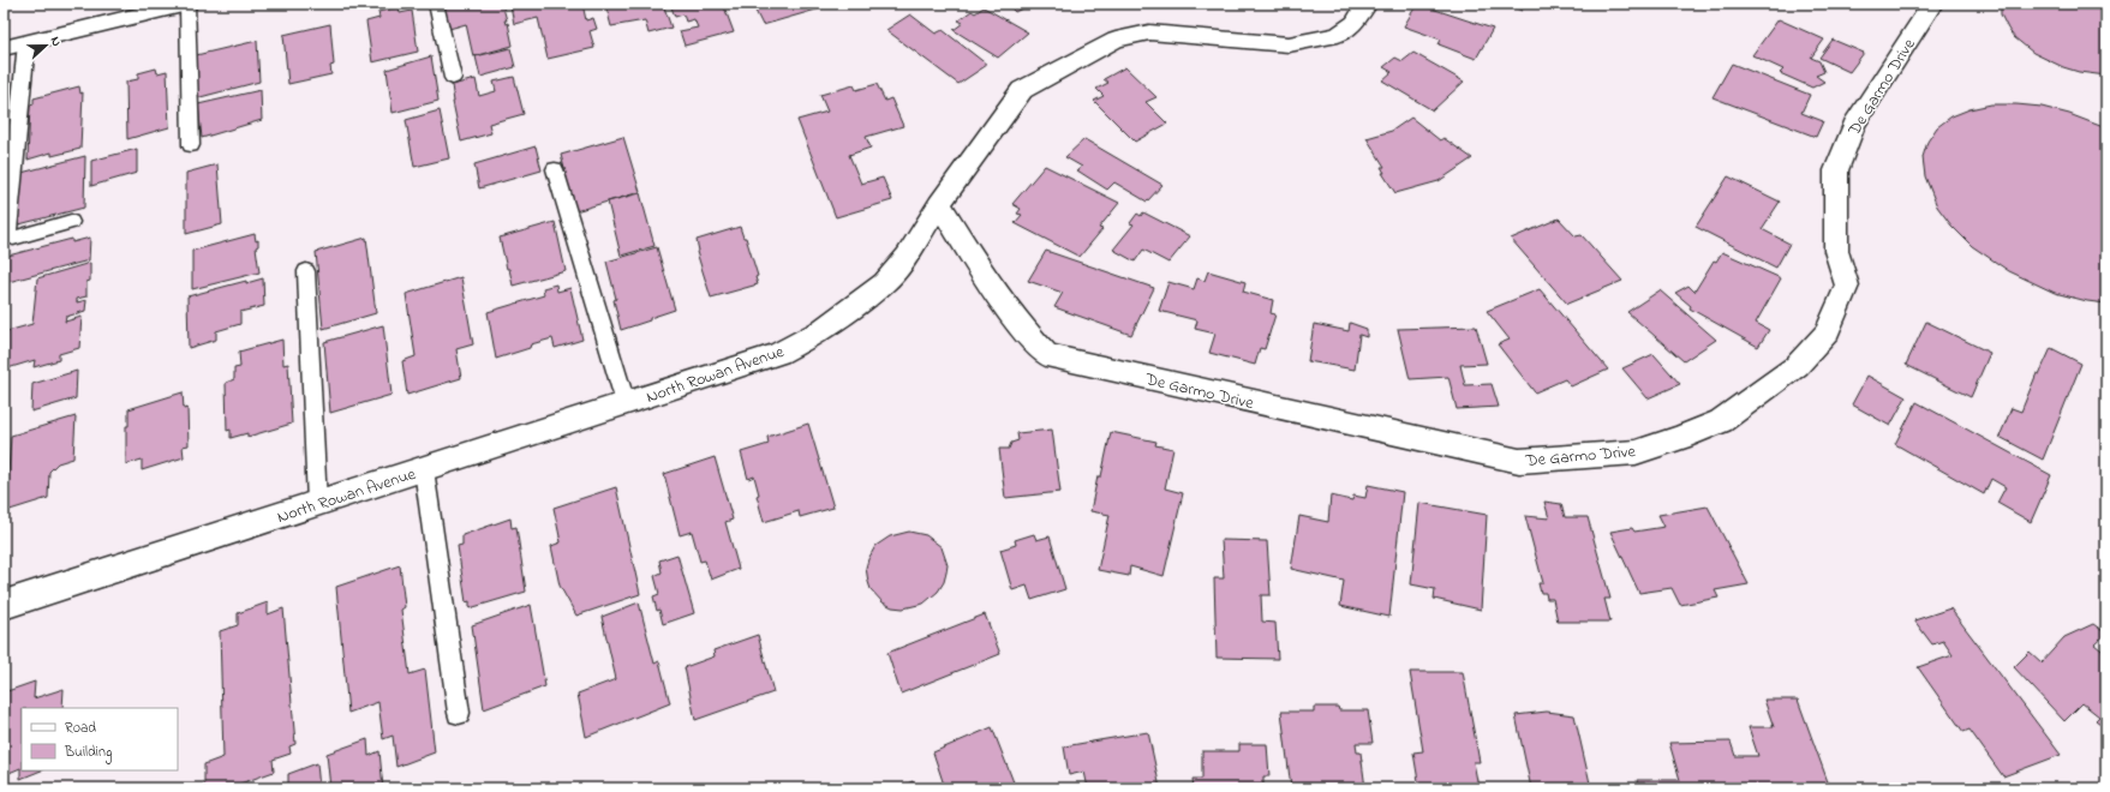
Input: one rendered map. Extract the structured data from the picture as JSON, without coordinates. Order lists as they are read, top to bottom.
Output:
{
  "streets": {
    "street": ["De Garmo Drive", "North Rowan Avenue"]
  },
  "crossings": [
    ["De Garmo Drive", "North Rowan Avenue"]
  ],
  "legend": ["Road", "Building"],
  "north": "right"
}
